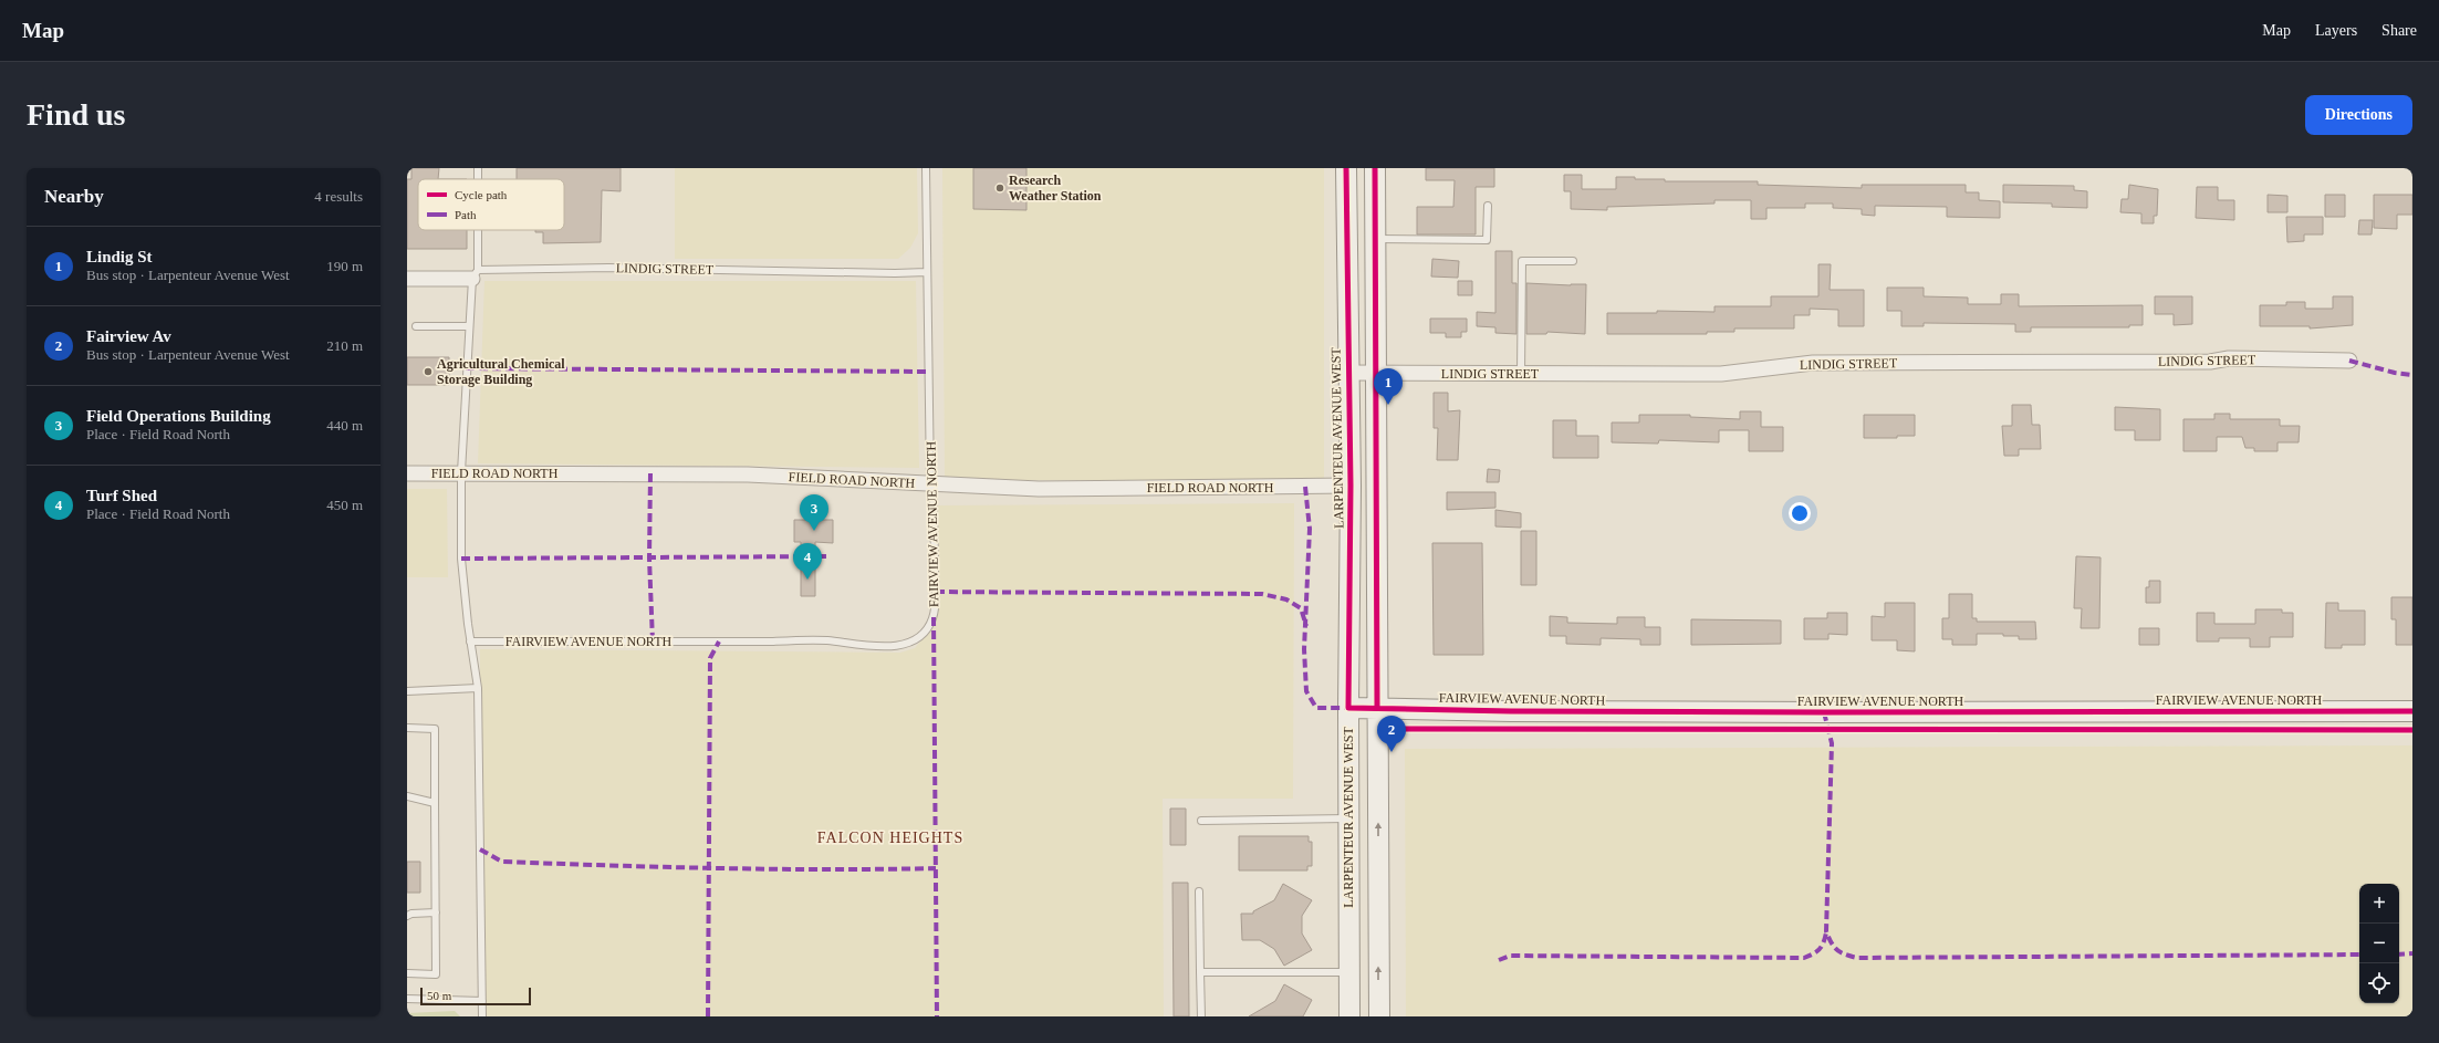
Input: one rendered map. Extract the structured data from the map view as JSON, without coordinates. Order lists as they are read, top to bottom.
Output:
{
  "streets": {
    "main road": ["LARPENTEUR AVENUE WEST", "FAIRVIEW AVENUE NORTH"],
    "street": ["LINDIG STREET", "FIELD ROAD NORTH"]
  },
  "crossings": [
    ["LINDIG STREET", "LARPENTEUR AVENUE WEST"],
    ["LINDIG STREET", "FAIRVIEW AVENUE NORTH"],
    ["LARPENTEUR AVENUE WEST", "FIELD ROAD NORTH"],
    ["LARPENTEUR AVENUE WEST", "FAIRVIEW AVENUE NORTH"],
    ["FIELD ROAD NORTH", "FAIRVIEW AVENUE NORTH"]
  ],
  "districts": ["FALCON HEIGHTS"],
  "places": ["Research Weather Station", "Agricultural Chemical Storage Building"],
  "legend": ["Cycle path", "Path"],
  "scale_bar": "50 m",
  "page": {
    "header": "Map",
    "nav": ["Map", "Layers", "Share"],
    "buttons": "Directions",
    "title": "Find us",
    "heading": ["Nearby", "4 results"],
    "list": [
      {
        "mark": "1",
        "name": "Lindig St",
        "note": "Bus stop · Larpenteur Avenue West",
        "value": "190 m"
      },
      {
        "mark": "2",
        "name": "Fairview Av",
        "note": "Bus stop · Larpenteur Avenue West",
        "value": "210 m"
      },
      {
        "mark": "3",
        "name": "Field Operations Building",
        "note": "Place · Field Road North",
        "value": "440 m"
      },
      {
        "mark": "4",
        "name": "Turf Shed",
        "note": "Place · Field Road North",
        "value": "450 m"
      }
    ],
    "pins": [
      "1",
      "3",
      "4",
      "2"
    ],
    "map_buttons": ["+", "−"],
    "scale": "50 m"
  }
}
